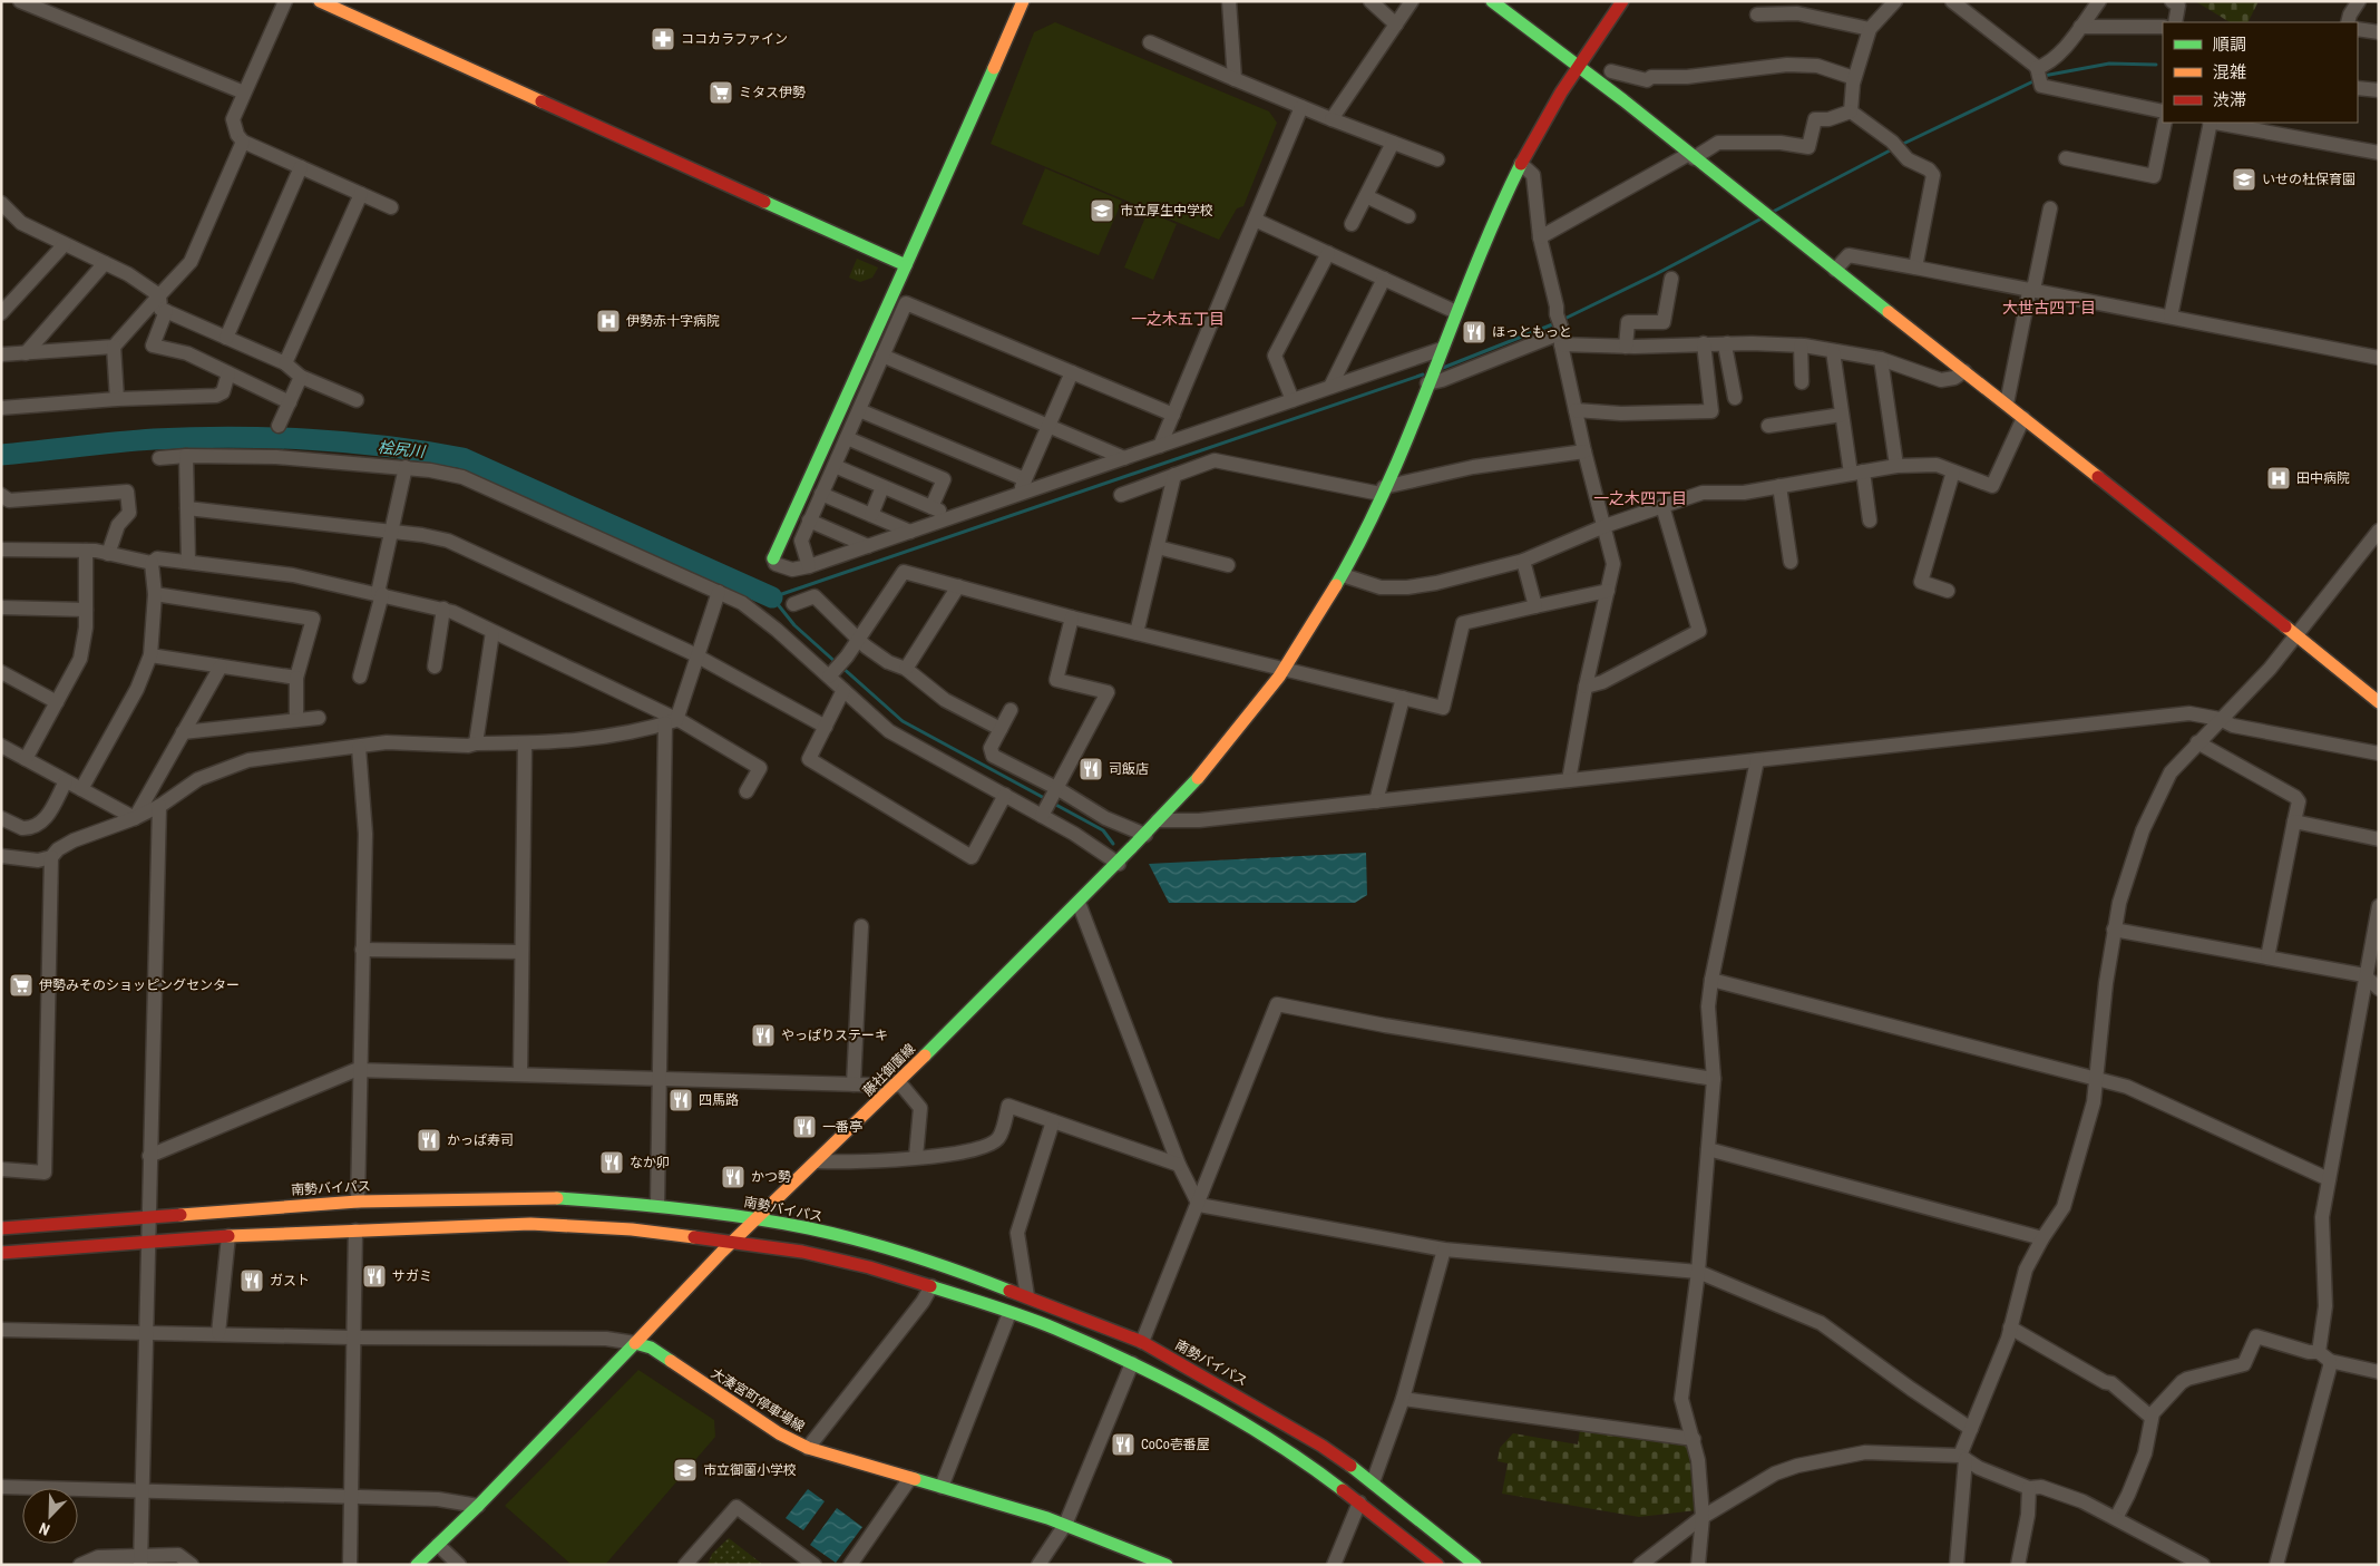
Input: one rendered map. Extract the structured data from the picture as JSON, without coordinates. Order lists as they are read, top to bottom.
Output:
{
  "streets": {
    "main road": ["藤社御薗線", "南勢バイパス", "大湊宮町停車場線"]
  },
  "crossings": [
    ["藤社御薗線", "南勢バイパス"],
    ["藤社御薗線", "大湊宮町停車場線"]
  ],
  "districts": ["大世古四丁目", "一之木五丁目", "一之木四丁目"],
  "water": ["桧尻川"],
  "places": {
    "pharmacy": ["ココカラファイン"],
    "supermarket": ["ミタス伊勢", "伊勢みそのショッピングセンター"],
    "school or university": ["いせの杜保育園", "市立厚生中学校", "市立御薗小学校"],
    "hospital": ["伊勢赤十字病院", "田中病院"],
    "restaurant": [
      "ほっともっと",
      "司飯店",
      "やっぱりステーキ",
      "四馬路",
      "一番亭",
      "かっぱ寿司",
      "なか卯",
      "かつ勢",
      "サガミ",
      "ガスト",
      "CoCo壱番屋"
    ]
  },
  "legend": ["順調", "混雑", "渋滞"],
  "north": "bottom left"
}
